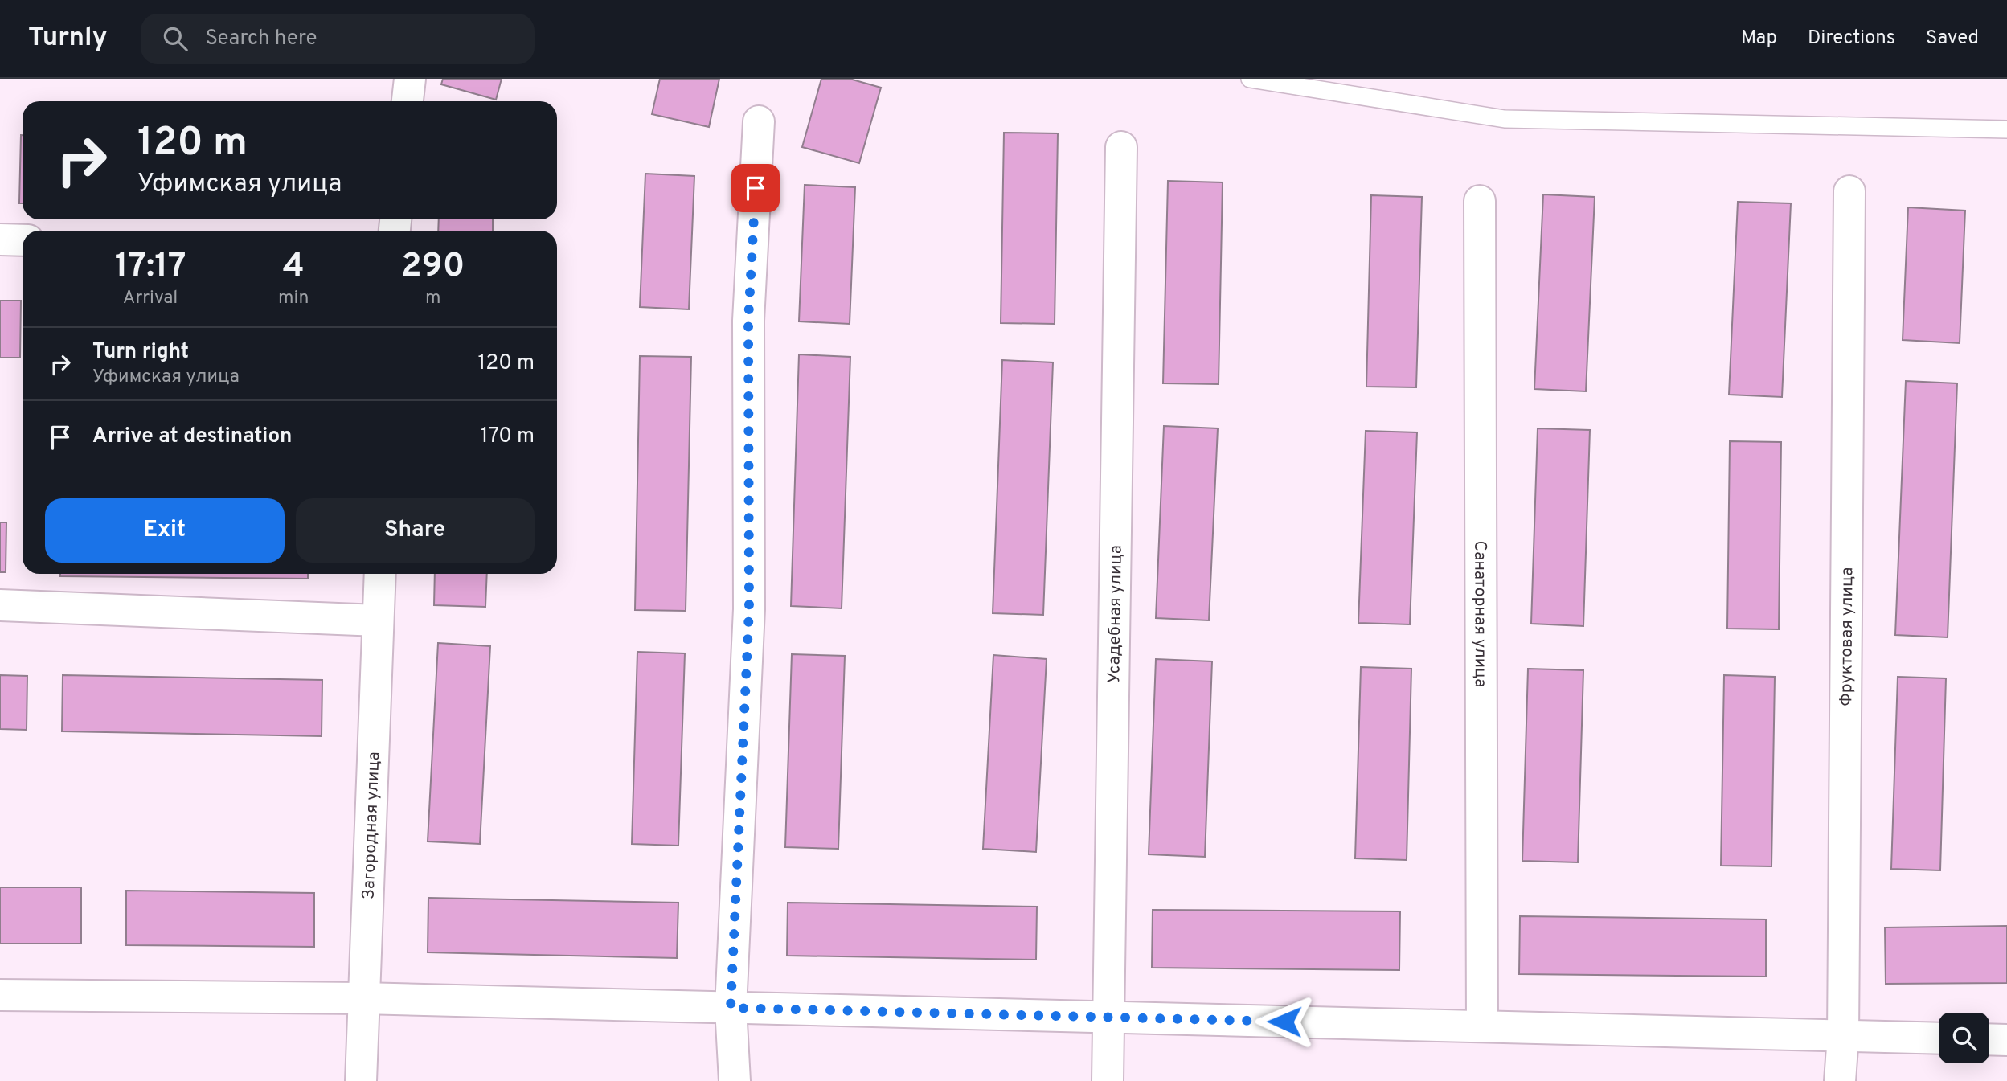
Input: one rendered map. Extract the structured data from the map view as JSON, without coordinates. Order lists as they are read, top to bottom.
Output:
{
  "streets": {
    "street": [
      "Усадебная улица",
      "Санаторная улица",
      "Фруктовая улица",
      "Загородная улица"
    ]
  },
  "page": {
    "header": "Turnly",
    "search": "Search here",
    "nav": ["Map", "Directions", "Saved"],
    "turn": ["120 m", "Уфимская улица"],
    "eta": [
      "17:17",
      "Arrival",
      "4",
      "min",
      "290",
      "m"
    ],
    "list": [
      {
        "name": "Turn right",
        "note": "Уфимская улица",
        "value": "120 m"
      },
      {
        "name": "Arrive at destination",
        "value": "170 m"
      }
    ],
    "buttons": ["Exit", "Share"]
  }
}
